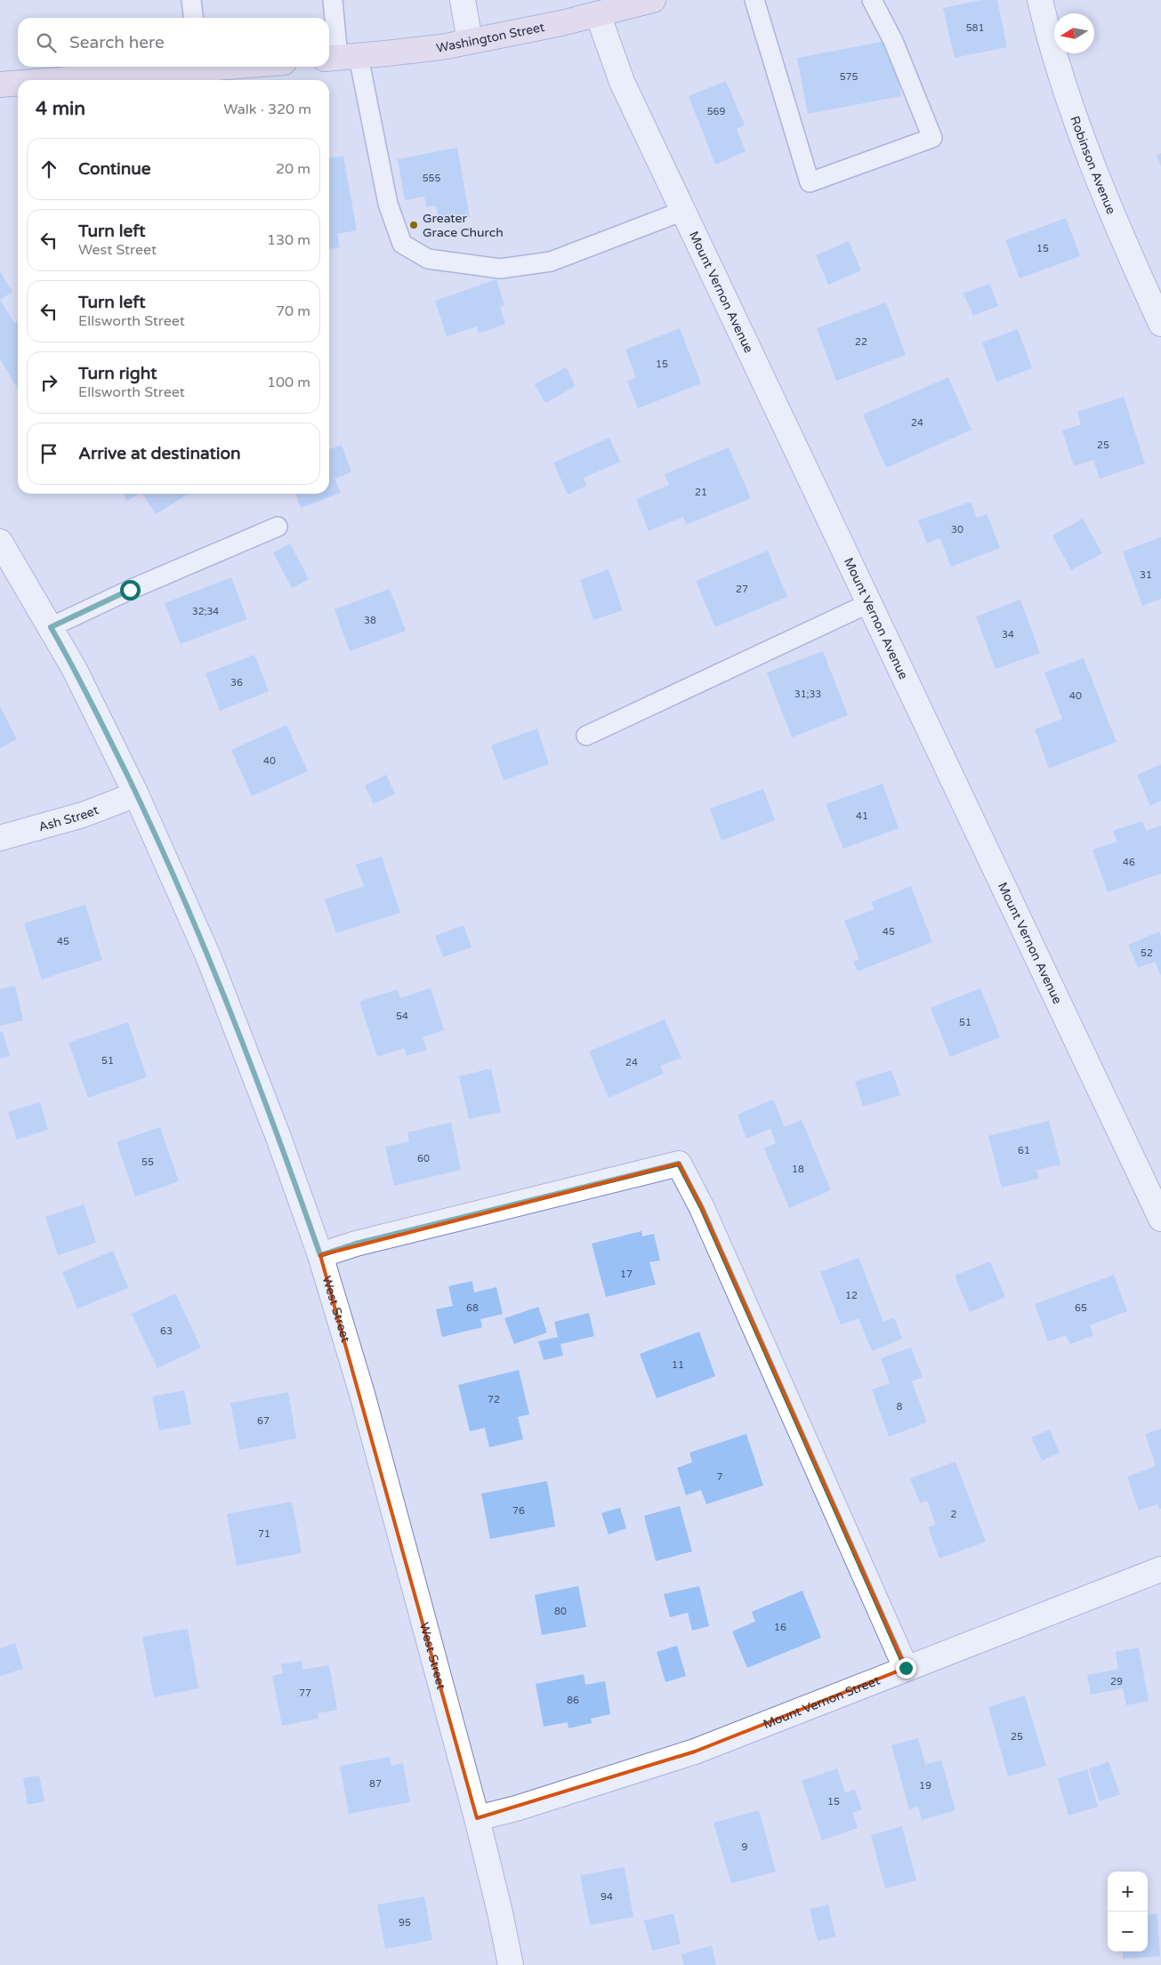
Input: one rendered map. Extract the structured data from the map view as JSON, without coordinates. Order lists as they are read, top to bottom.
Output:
{
  "streets": {
    "main road": ["Washington Street"],
    "street": [
      "Robinson Avenue",
      "Mount Vernon Avenue",
      "Ash Street",
      "West Street",
      "Mount Vernon Street"
    ]
  },
  "crossings": [
    ["Washington Street", "Mount Vernon Avenue"],
    ["Ash Street", "West Street"],
    ["West Street", "Mount Vernon Street"]
  ],
  "places": ["Greater Grace Church"],
  "house_numbers": [
    "581",
    "575",
    "569",
    "555",
    "15",
    "22",
    "15",
    "24",
    "25",
    "21",
    "30",
    "31",
    "27",
    "32;34",
    "38",
    "34",
    "36",
    "31;33",
    "40",
    "40",
    "41",
    "46",
    "45",
    "45",
    "52",
    "54",
    "51",
    "51",
    "24",
    "61",
    "60",
    "55",
    "18",
    "17",
    "12",
    "68",
    "65",
    "63",
    "11",
    "72",
    "8",
    "67",
    "7",
    "76",
    "2",
    "71",
    "80",
    "16",
    "29",
    "77",
    "86",
    "25",
    "87",
    "19",
    "15",
    "9",
    "94",
    "95"
  ],
  "north": "left",
  "page": {
    "search": "Search here",
    "heading": ["4 min", "Walk · 320 m"],
    "list": [
      ["Continue", "20 m"],
      ["Turn left", "West Street", "130 m"],
      ["Turn left", "Ellsworth Street", "70 m"],
      ["Turn right", "Ellsworth Street", "100 m"],
      "Arrive at destination"
    ],
    "map_buttons": ["+", "−"]
  }
}
